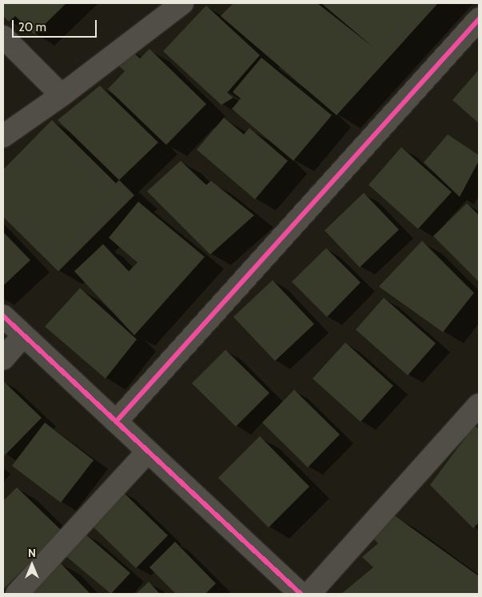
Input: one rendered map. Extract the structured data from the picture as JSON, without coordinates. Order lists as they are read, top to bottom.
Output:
{
  "scale_bar": "20 m",
  "north": "top"
}
